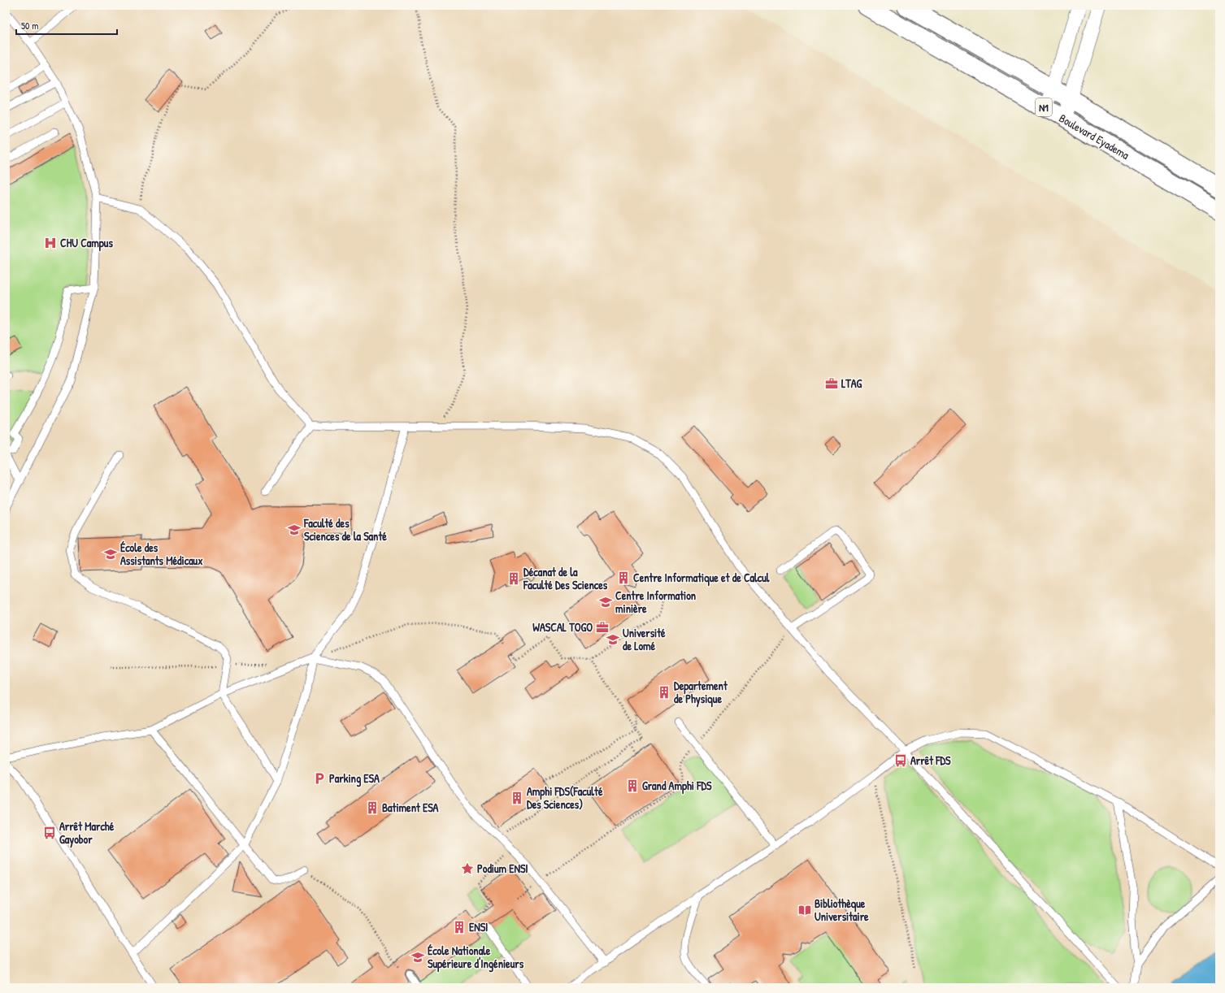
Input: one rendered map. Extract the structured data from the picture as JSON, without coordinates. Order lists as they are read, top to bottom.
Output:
{
  "streets": {
    "highway": ["N1", "Boulevard Eyadema"]
  },
  "crossings": [
    ["N1", "Boulevard Eyadema"]
  ],
  "places": {
    "hospital": ["CHU Campus"],
    "office": ["LTAG", "WASCAL TOGO"],
    "school or university": [
      "Faculté des Sciences de la Santé",
      "École des Assistants Médicaux",
      "Centre Information minière",
      "Université de Lomé",
      "École Nationale Supérieure d'Ingénieurs"
    ],
    "building": [
      "Centre Informatique et de Calcul",
      "Décanat de la Faculté Des Sciences",
      "Departement de Physique",
      "Grand Amphi FDS",
      "Amphi FDS(Faculté Des Sciences)",
      "Batiment ESA",
      "ENSI"
    ],
    "bus stop": ["Arrêt FDS", "Arrêt Marché Gayobor"],
    "parking": ["Parking ESA"],
    "place": ["Podium ENSI"],
    "library": ["Bibliothèque Universitaire"]
  },
  "scale_bar": "50 m"
}
